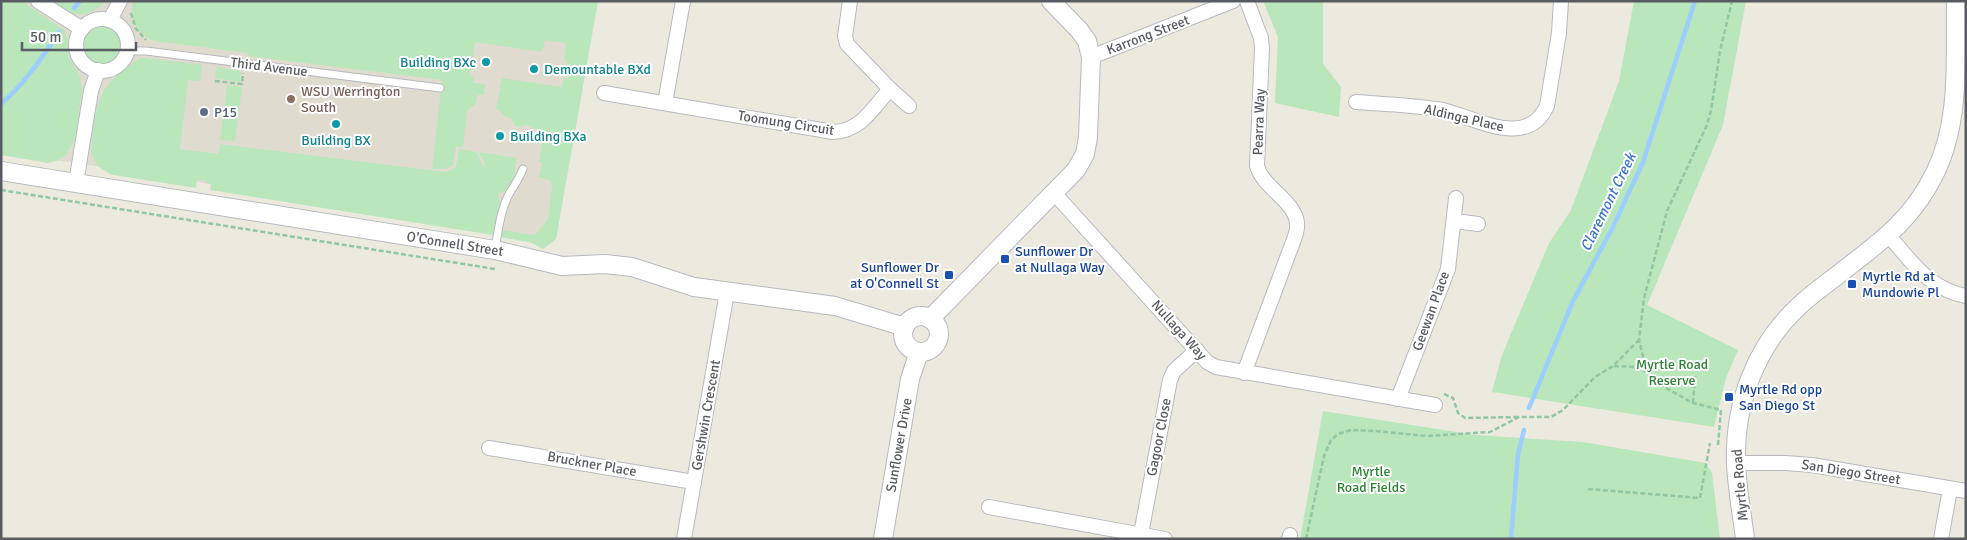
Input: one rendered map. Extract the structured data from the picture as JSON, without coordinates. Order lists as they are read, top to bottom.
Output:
{
  "streets": {
    "street": [
      "Karrong Street",
      "Aldinga Place",
      "Pearra Way",
      "Toomung Circuit",
      "O'Connell Street",
      "Geewan Place",
      "Nullaga Way",
      "Gershwin Crescent",
      "Gagoor Close",
      "Sunflower Drive",
      "Bruckner Place",
      "San Diego Street",
      "Myrtle Road"
    ],
    "lane": ["Third Avenue"]
  },
  "crossings": [
    ["Pearra Way", "Nullaga Way"],
    ["O'Connell Street", "Gershwin Crescent"],
    ["O'Connell Street", "Sunflower Drive"],
    ["Geewan Place", "Nullaga Way"],
    ["Nullaga Way", "Gagoor Close"],
    ["Gershwin Crescent", "Bruckner Place"],
    ["San Diego Street", "Myrtle Road"]
  ],
  "water": ["Claremont Creek"],
  "parks": ["Myrtle Road Reserve", "Myrtle Road Fields"],
  "places": {
    "other": [
      "Building BXc",
      "Demountable BXd",
      "WSU Werrington South",
      "P15",
      "Building BX",
      "Building BXa"
    ],
    "transit": [
      "Sunflower Dr at Nullaga Way",
      "Sunflower Dr at O'Connell St",
      "Myrtle Rd at Mundowie Pl",
      "Myrtle Rd opp San Diego St"
    ]
  },
  "scale_bar": "50 m"
}
